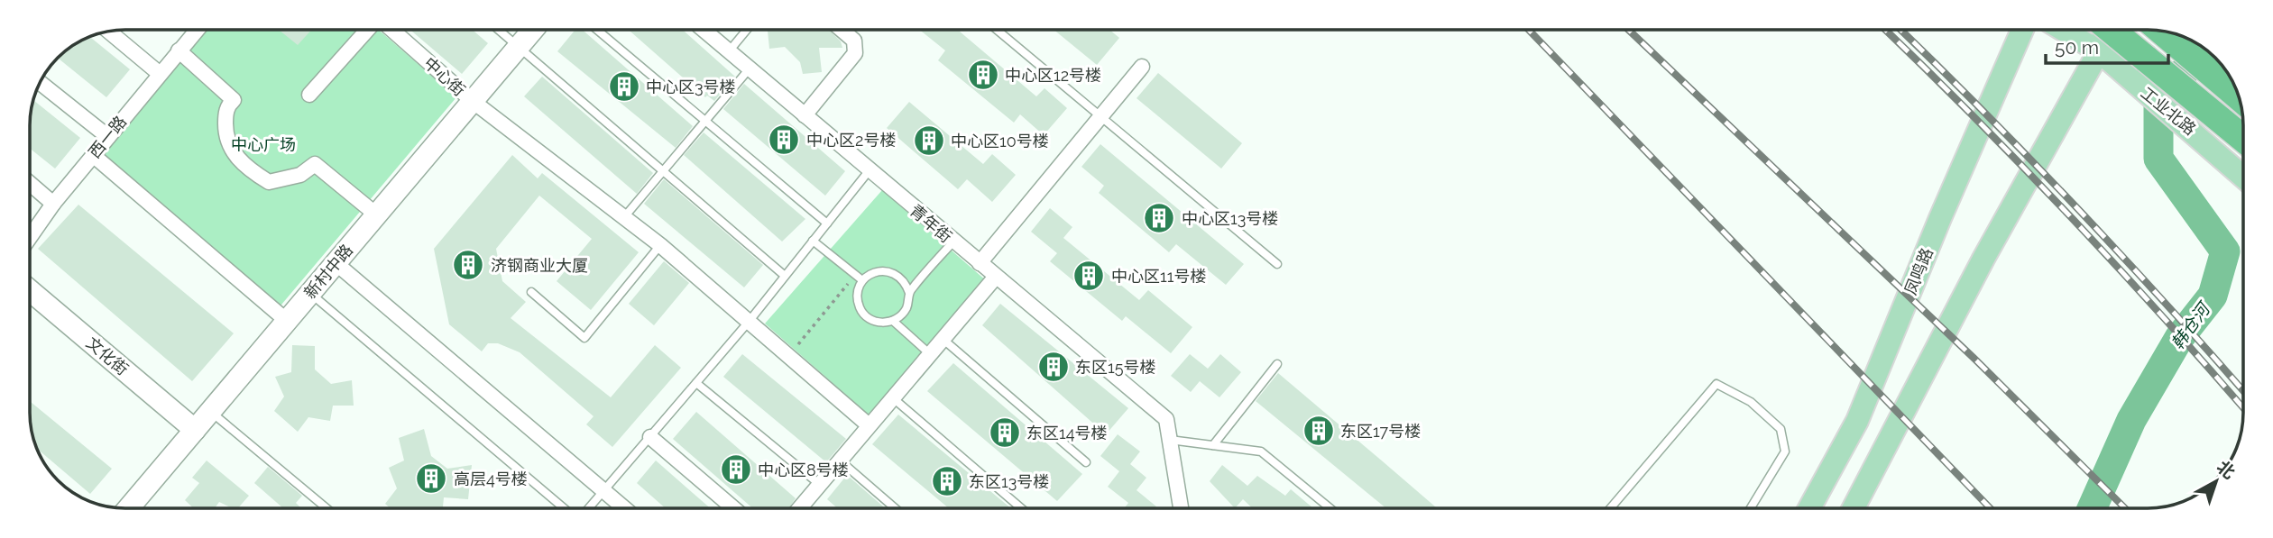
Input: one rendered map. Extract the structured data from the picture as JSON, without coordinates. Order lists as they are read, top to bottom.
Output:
{
  "streets": {
    "main road": ["工业北路", "凤鸣路"],
    "street": [
      "中心街",
      "西一路",
      "青年街",
      "新村中路",
      "文化街"
    ]
  },
  "crossings": [
    ["中心街", "新村中路"],
    ["新村中路", "文化街"]
  ],
  "water": ["韩仓河"],
  "parks": ["中心广场"],
  "places": {
    "building": [
      "中心区12号楼",
      "中心区3号楼",
      "中心区2号楼",
      "中心区10号楼",
      "中心区13号楼",
      "济钢商业大厦",
      "中心区11号楼",
      "东区15号楼",
      "东区17号楼",
      "东区14号楼",
      "中心区8号楼",
      "高层4号楼",
      "东区13号楼"
    ]
  },
  "scale_bar": "50 m",
  "north": "top right"
}
